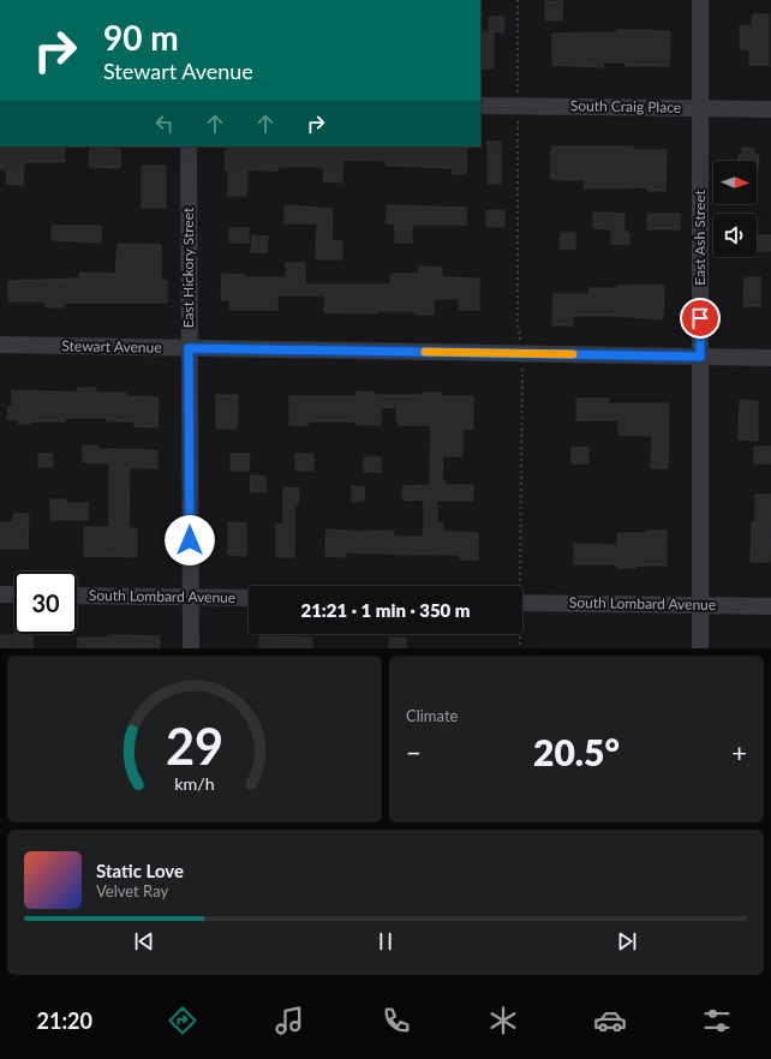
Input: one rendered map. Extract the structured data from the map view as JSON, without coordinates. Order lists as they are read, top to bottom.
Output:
{
  "streets": {
    "street": [
      "South Craig Place",
      "East Ash Street",
      "East Hickory Street",
      "Stewart Avenue",
      "South Lombard Avenue"
    ]
  },
  "crossings": [
    ["South Craig Place", "East Ash Street"],
    ["East Ash Street", "Stewart Avenue"],
    ["East Ash Street", "South Lombard Avenue"],
    ["East Hickory Street", "Stewart Avenue"],
    ["East Hickory Street", "South Lombard Avenue"]
  ],
  "north": "right",
  "page": {
    "turn": ["90 m", "Stewart Avenue"],
    "limit": "30",
    "trip": "21:21 · 1 min · 350 m",
    "tile": "Climate",
    "heat": ["−", "20.5°", "+"],
    "song": ["Static Love", "Velvet Ray"],
    "tabs": "21:20",
    "gauge": ["29", "km/h"]
  }
}
